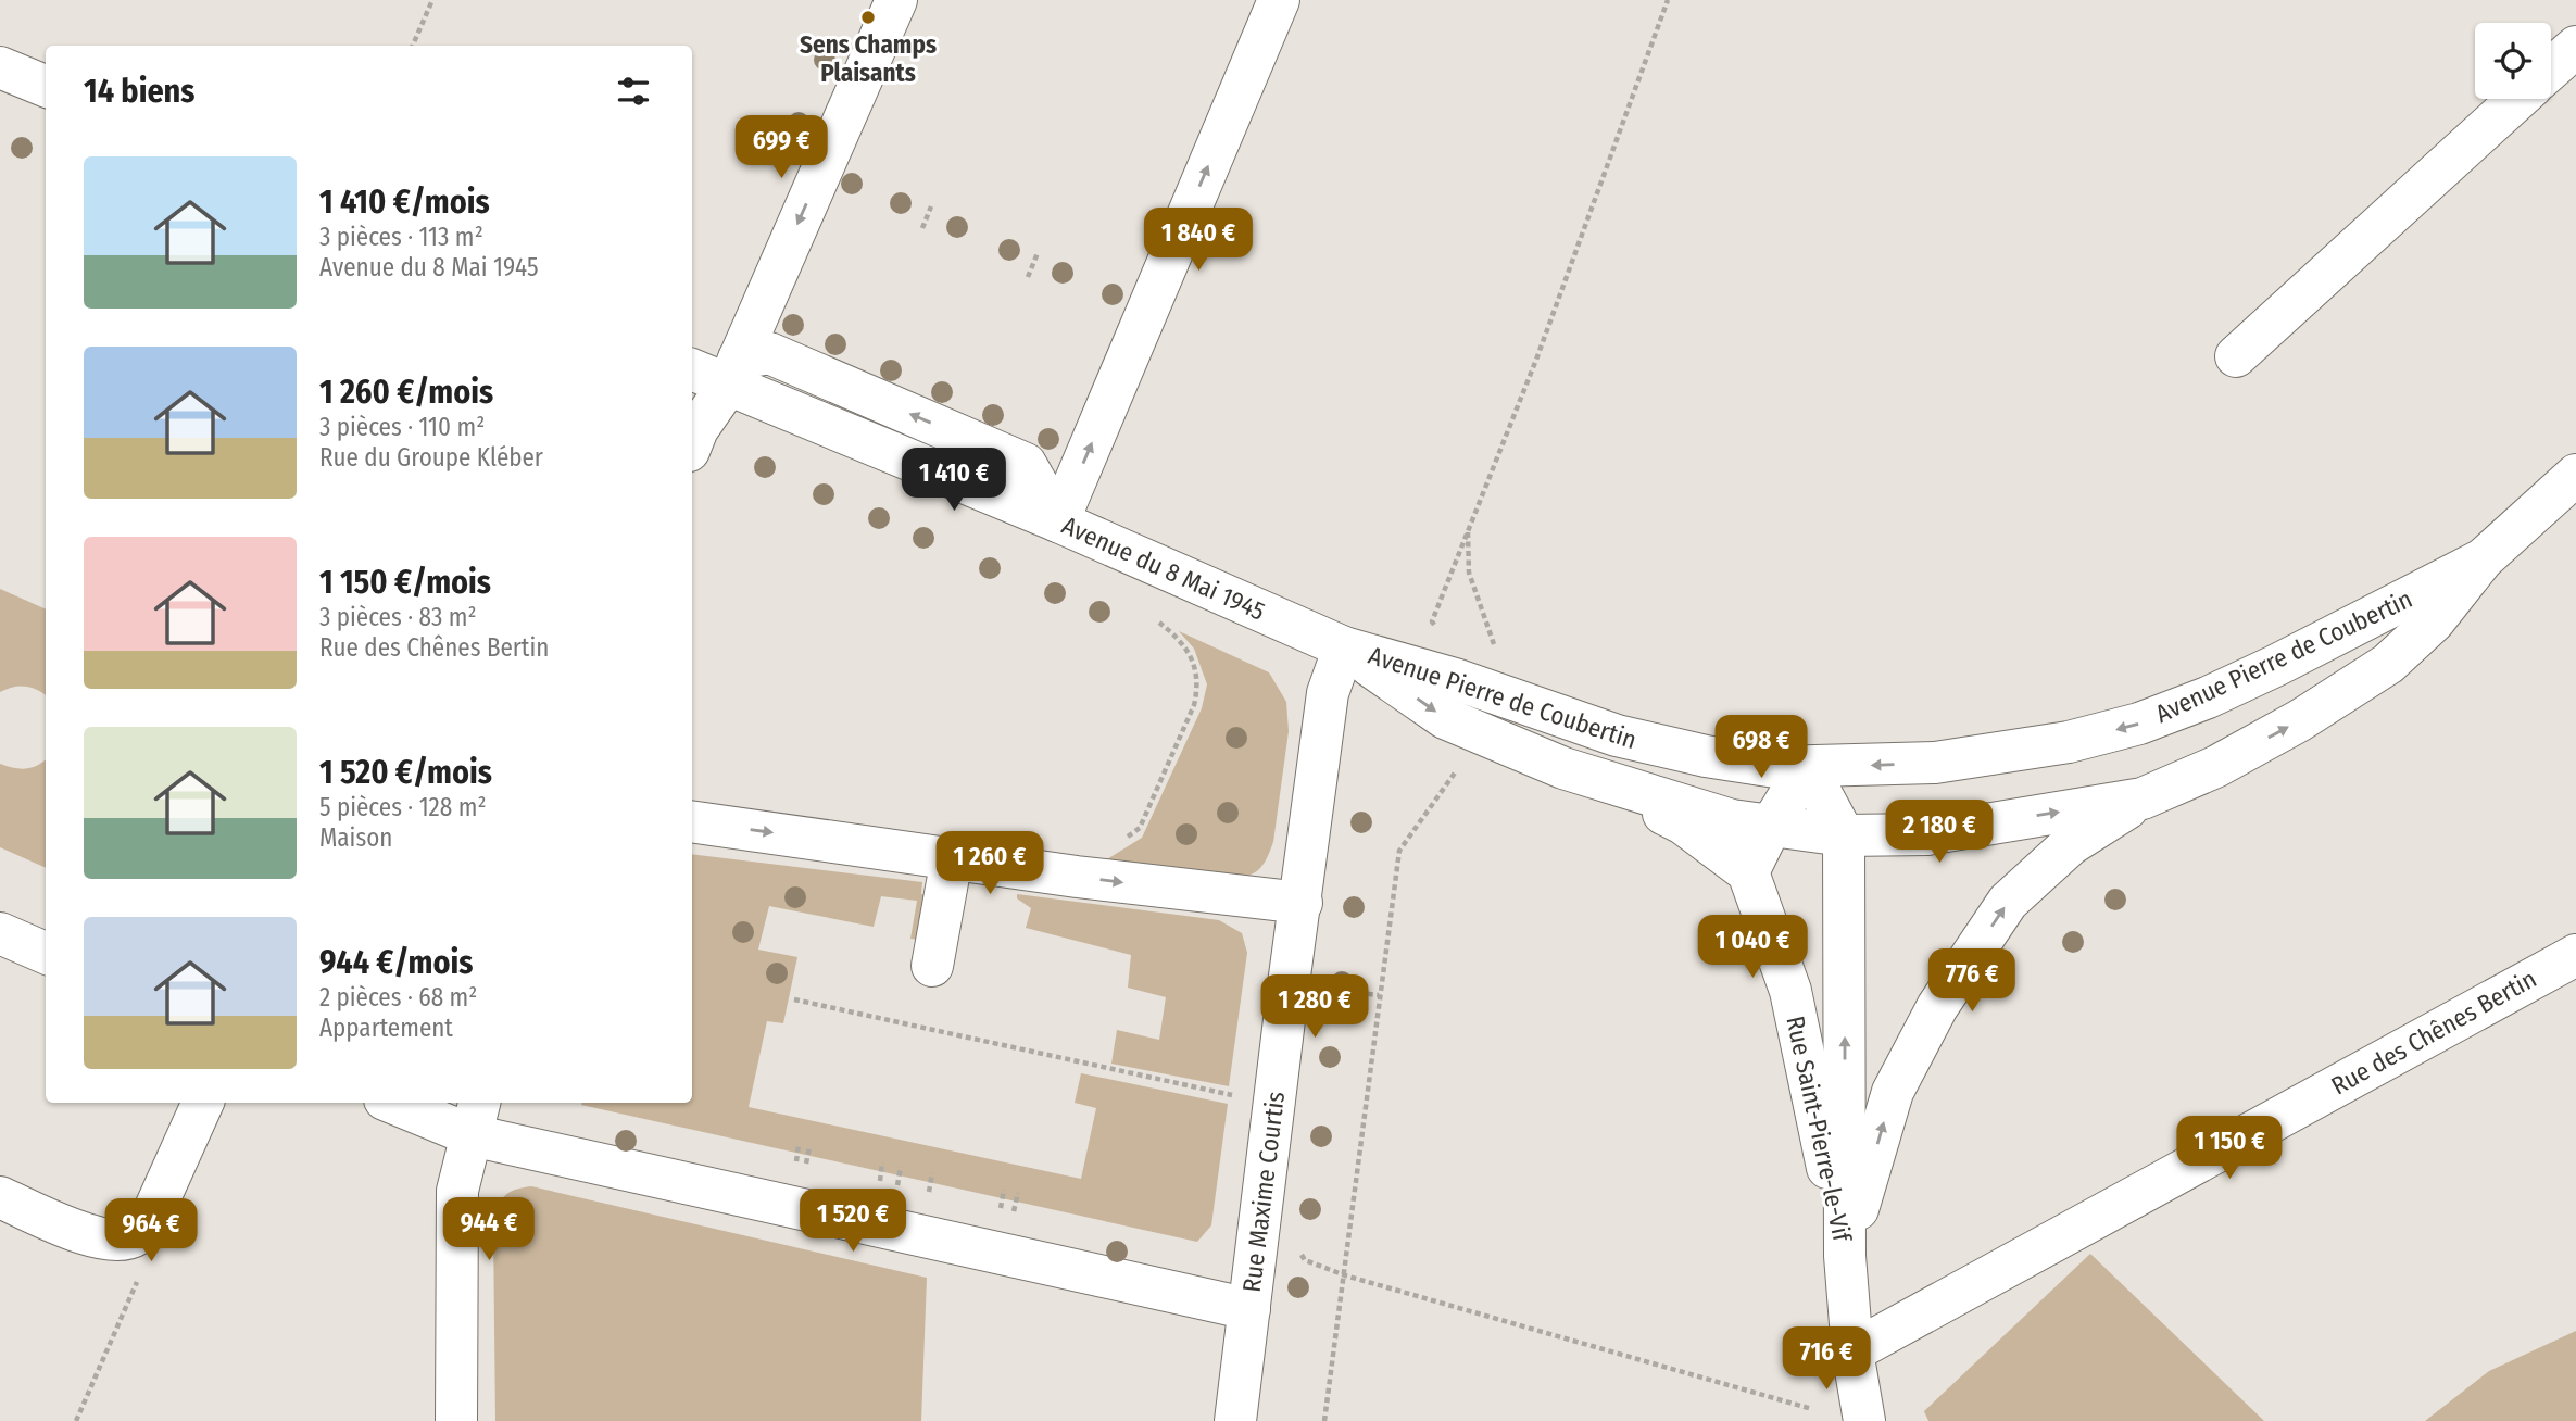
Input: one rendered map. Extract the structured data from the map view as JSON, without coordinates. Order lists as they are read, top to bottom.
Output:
{
  "streets": {
    "street": [
      "Avenue du 8 Mai 1945",
      "Avenue Pierre de Coubertin",
      "Rue des Chênes Bertin",
      "Rue Saint-Pierre-le-Vif",
      "Rue Maxime Courtis"
    ]
  },
  "crossings": [
    ["Avenue du 8 Mai 1945", "Avenue Pierre de Coubertin"],
    ["Avenue du 8 Mai 1945", "Rue Maxime Courtis"],
    ["Avenue Pierre de Coubertin", "Rue Saint-Pierre-le-Vif"],
    ["Avenue Pierre de Coubertin", "Rue Maxime Courtis"],
    ["Rue des Chênes Bertin", "Rue Saint-Pierre-le-Vif"]
  ],
  "one_way": ["Rue Saint-Pierre-le-Vif"],
  "places": ["Sens Champs Plaisants"],
  "page": {
    "heading": "14 biens",
    "price": [
      "699 €",
      "1 840 €",
      "1 410 €",
      "698 €",
      "2 180 €",
      "1 260 €",
      "1 040 €",
      "776 €",
      "1 280 €",
      "1 150 €",
      "1 520 €",
      "944 €",
      "964 €",
      "716 €"
    ],
    "list": [
      {
        "name": "1 410 €/mois",
        "note": "3 pièces · 113 m² · Avenue du 8 Mai 1945"
      },
      {
        "name": "1 260 €/mois",
        "note": "3 pièces · 110 m² · Rue du Groupe Kléber"
      },
      {
        "name": "1 150 €/mois",
        "note": "3 pièces · 83 m² · Rue des Chênes Bertin"
      },
      {
        "name": "1 520 €/mois",
        "note": "5 pièces · 128 m² · Maison"
      },
      {
        "name": "944 €/mois",
        "note": "2 pièces · 68 m² · Appartement"
      }
    ]
  }
}
